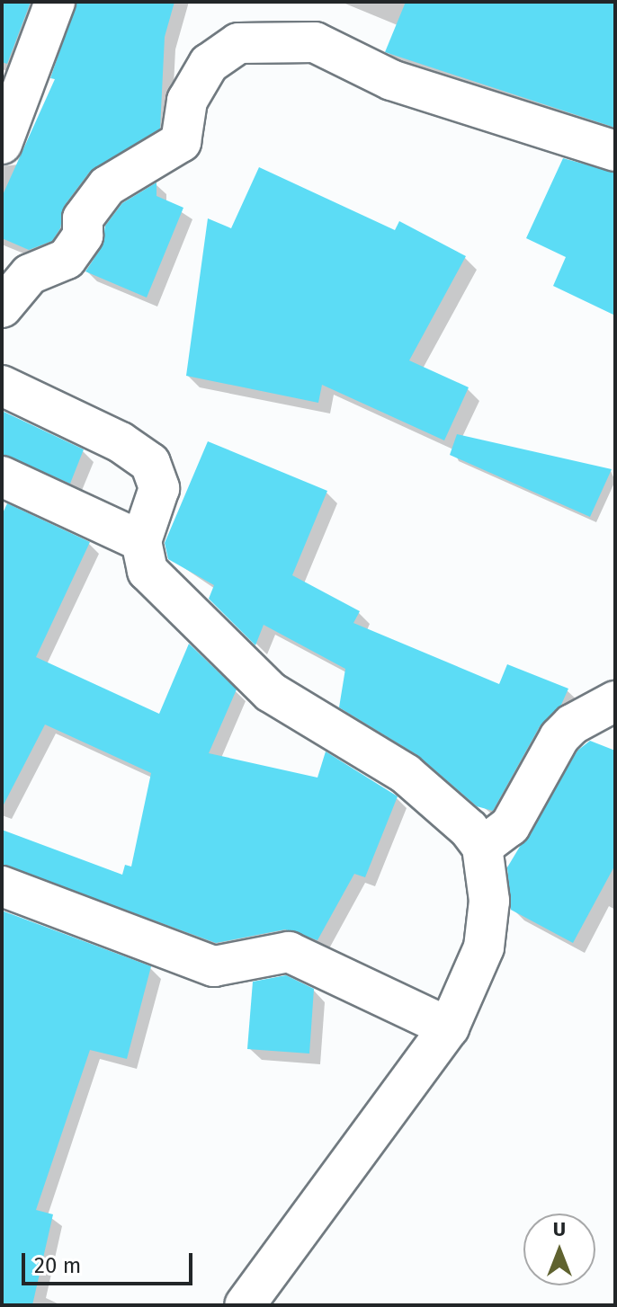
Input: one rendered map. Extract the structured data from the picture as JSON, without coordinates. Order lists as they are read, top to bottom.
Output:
{
  "scale_bar": "20 m",
  "north": "top"
}
